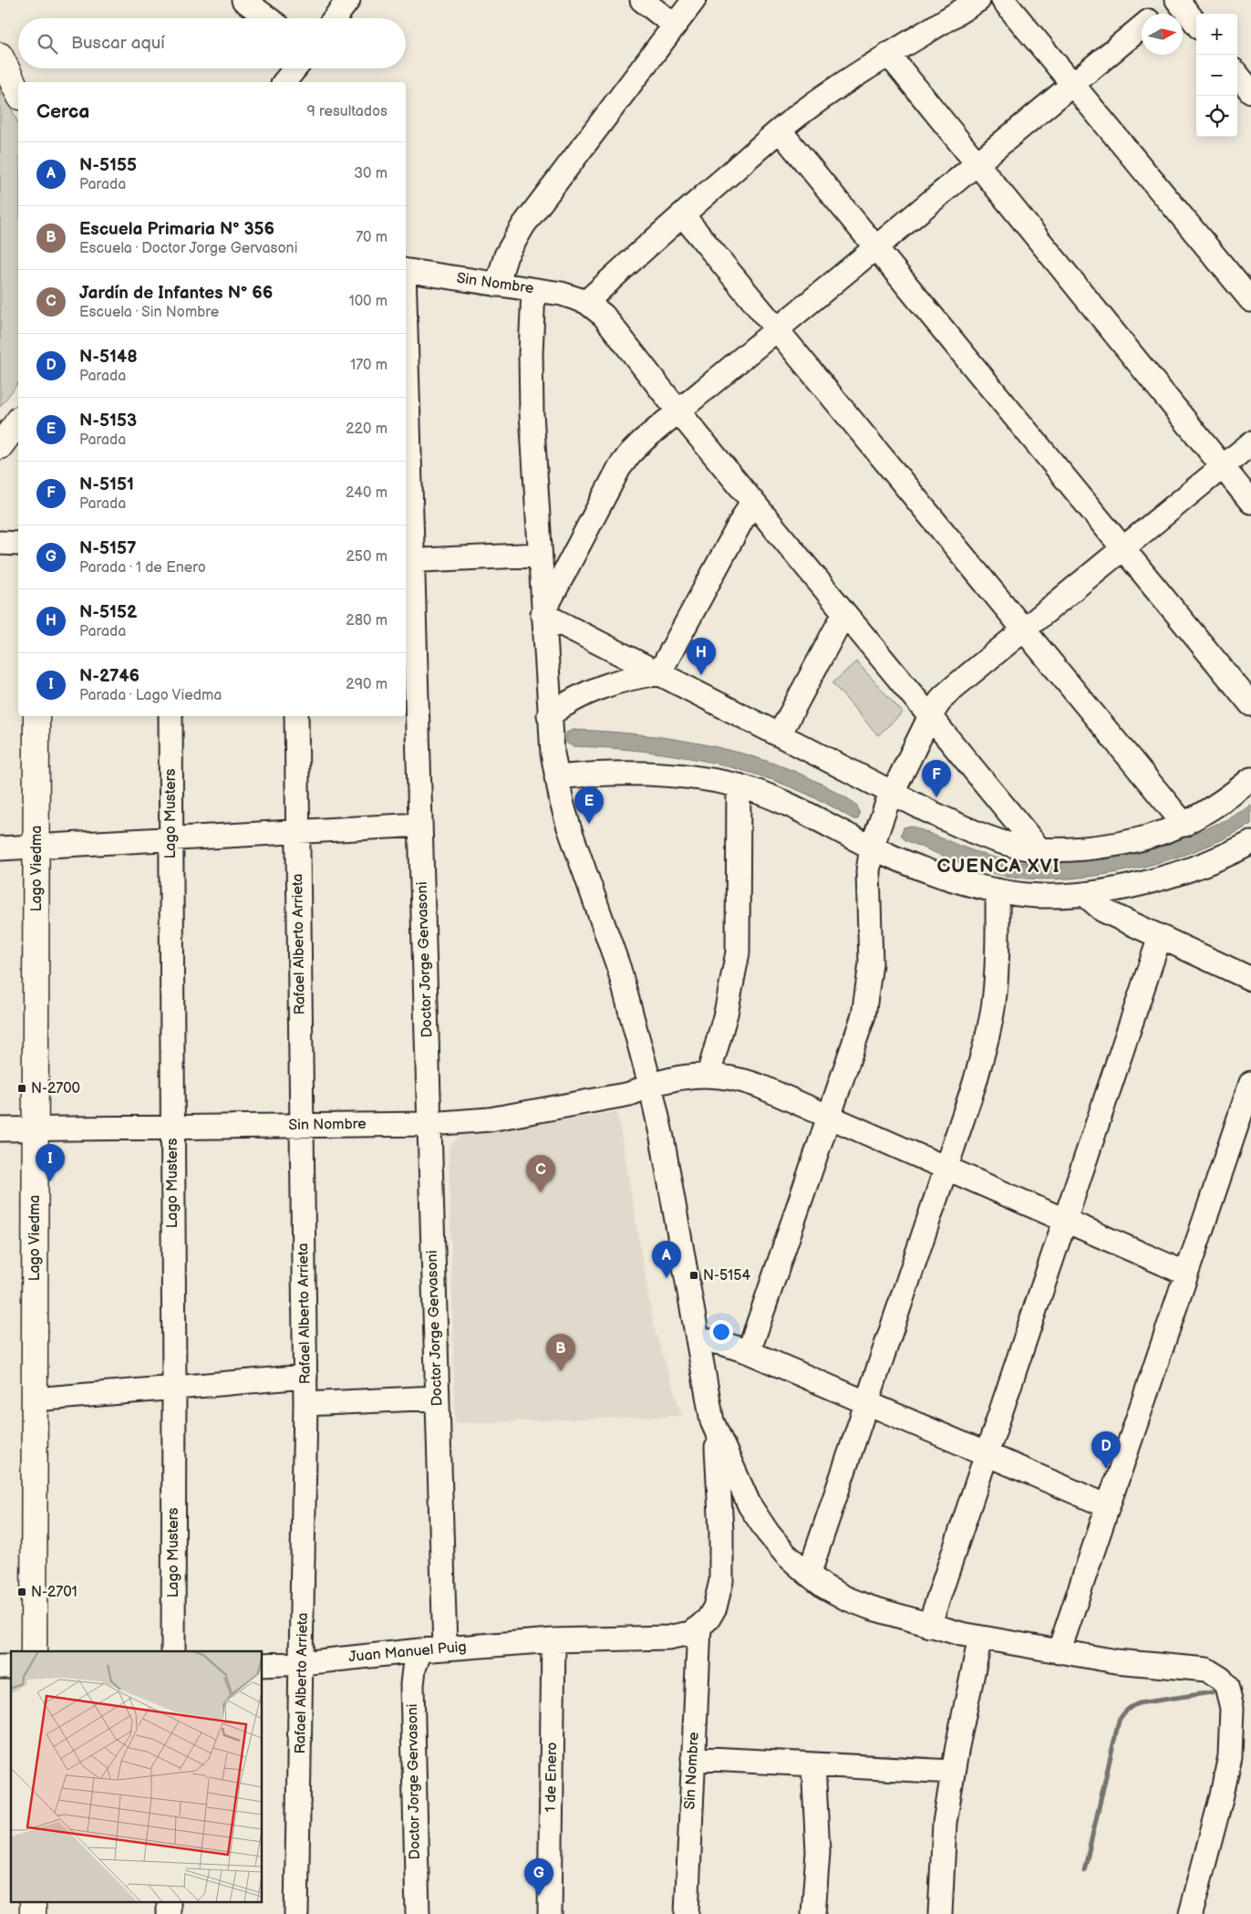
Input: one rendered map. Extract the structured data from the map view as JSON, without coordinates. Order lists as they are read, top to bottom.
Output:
{
  "streets": {
    "main road": ["Lago Viedma"],
    "street": [
      "Sin Nombre",
      "Lago Musters",
      "Rafael Alberto Arrieta",
      "Doctor Jorge Gervasoni",
      "Juan Manuel Puig",
      "1 de Enero"
    ]
  },
  "crossings": [
    ["Sin Nombre", "Lago Musters"],
    ["Sin Nombre", "Lago Viedma"],
    ["Sin Nombre", "Rafael Alberto Arrieta"],
    ["Sin Nombre", "Doctor Jorge Gervasoni"],
    ["Rafael Alberto Arrieta", "Juan Manuel Puig"],
    ["Doctor Jorge Gervasoni", "Juan Manuel Puig"],
    ["Juan Manuel Puig", "1 de Enero"]
  ],
  "districts": ["CUENCA XVI"],
  "places": {
    "transit": ["N-2700", "N-5154", "N-2701"]
  },
  "north": "right",
  "page": {
    "map_buttons": ["+", "−"],
    "search": "Buscar aquí",
    "heading": ["Cerca", "9 resultados"],
    "list": [
      {
        "mark": "A",
        "name": "N-5155",
        "note": "Parada",
        "value": "30 m"
      },
      {
        "mark": "B",
        "name": "Escuela Primaria N° 356",
        "note": "Escuela · Doctor Jorge Gervasoni",
        "value": "70 m"
      },
      {
        "mark": "C",
        "name": "Jardín de Infantes N° 66",
        "note": "Escuela · Sin Nombre",
        "value": "100 m"
      },
      {
        "mark": "D",
        "name": "N-5148",
        "note": "Parada",
        "value": "170 m"
      },
      {
        "mark": "E",
        "name": "N-5153",
        "note": "Parada",
        "value": "220 m"
      },
      {
        "mark": "F",
        "name": "N-5151",
        "note": "Parada",
        "value": "240 m"
      },
      {
        "mark": "G",
        "name": "N-5157",
        "note": "Parada · 1 de Enero",
        "value": "250 m"
      },
      {
        "mark": "H",
        "name": "N-5152",
        "note": "Parada",
        "value": "280 m"
      },
      {
        "mark": "I",
        "name": "N-2746",
        "note": "Parada · Lago Viedma",
        "value": "290 m"
      }
    ],
    "pins": [
      "H",
      "F",
      "E",
      "I",
      "C",
      "A",
      "B",
      "D",
      "G"
    ]
  }
}
